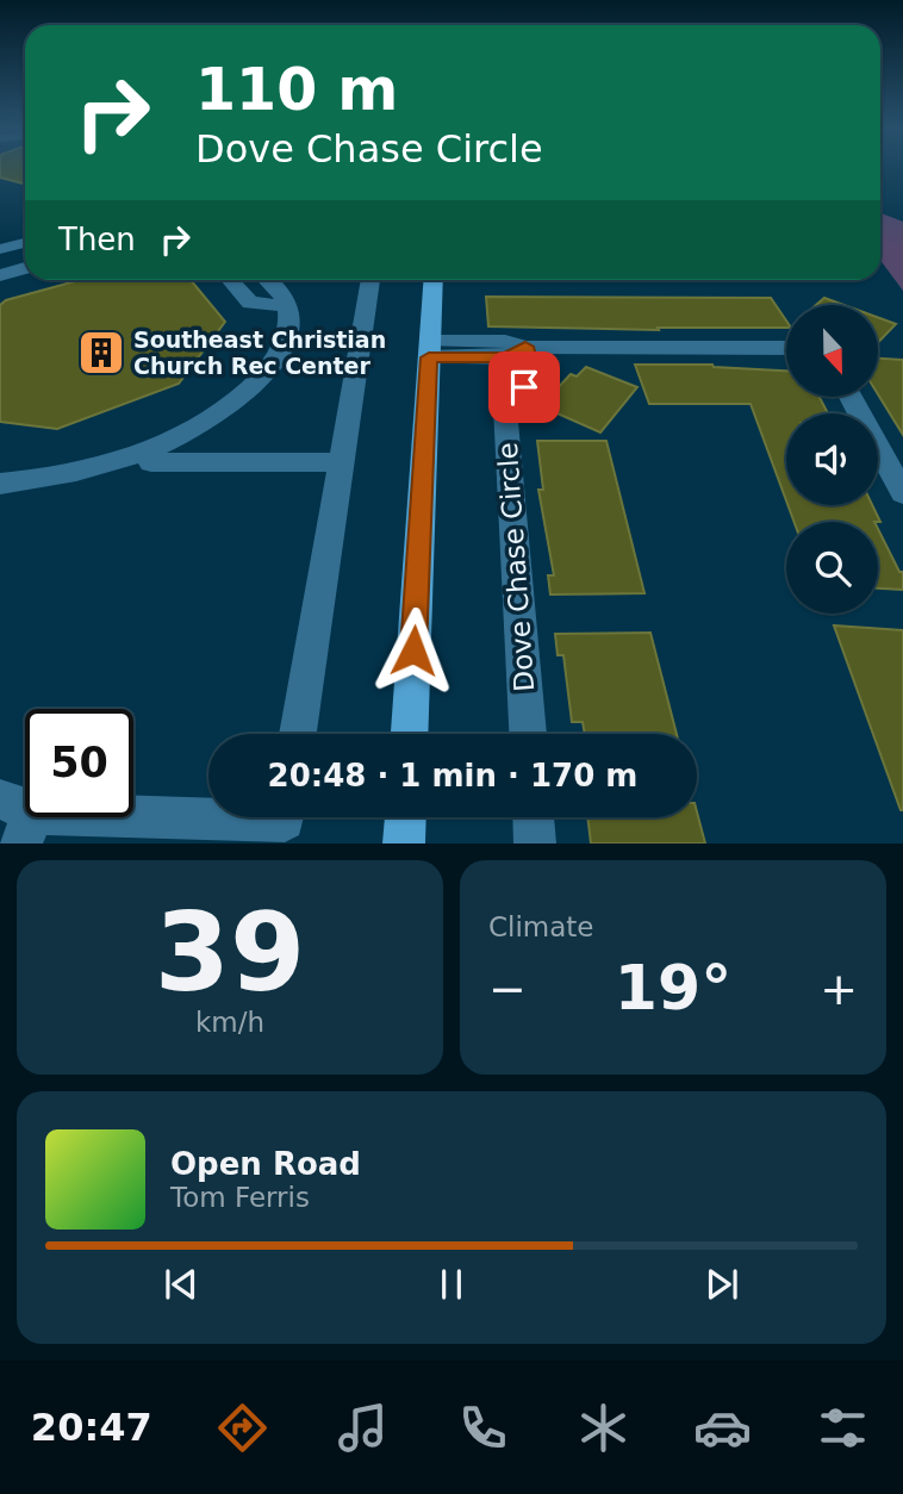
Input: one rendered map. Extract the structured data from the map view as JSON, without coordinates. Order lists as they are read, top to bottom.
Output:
{
  "streets": {
    "street": ["Dove Chase Circle"]
  },
  "places": {
    "building": ["Southeast Christian Church Rec Center"]
  },
  "north": "bottom",
  "page": {
    "turn": ["110 m", "Dove Chase Circle"],
    "then": "Then",
    "limit": "50",
    "trip": "20:48 · 1 min · 170 m",
    "tile": [
      ["39", "km/h"],
      "Climate"
    ],
    "heat": ["−", "19°", "+"],
    "song": ["Open Road", "Tom Ferris"],
    "tabs": "20:47"
  }
}
